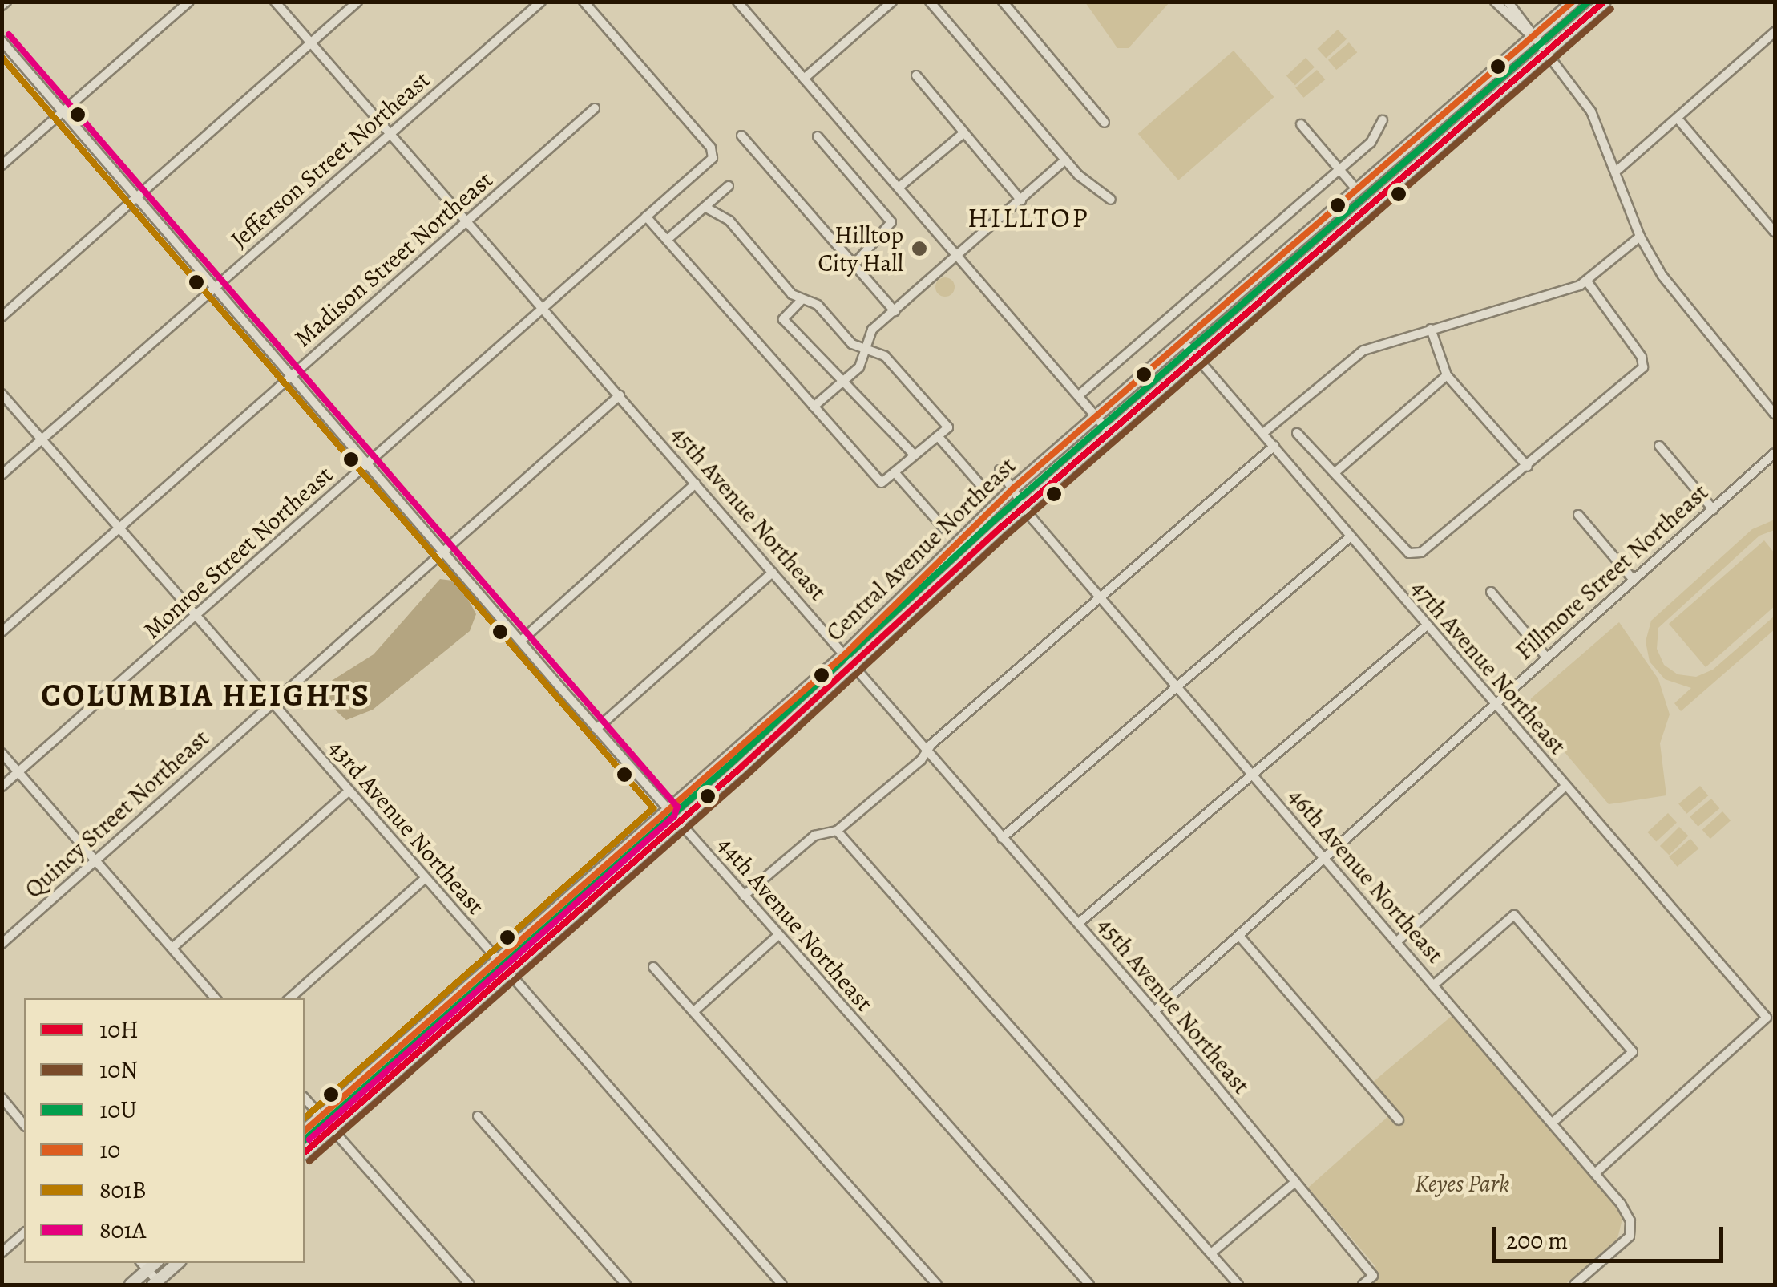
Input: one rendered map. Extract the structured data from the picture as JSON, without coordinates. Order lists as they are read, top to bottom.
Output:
{
  "streets": {
    "main road": ["Central Avenue Northeast"],
    "street": [
      "Jefferson Street Northeast",
      "Madison Street Northeast",
      "45th Avenue Northeast",
      "Monroe Street Northeast",
      "Fillmore Street Northeast",
      "47th Avenue Northeast",
      "Quincy Street Northeast",
      "43rd Avenue Northeast",
      "46th Avenue Northeast",
      "44th Avenue Northeast"
    ]
  },
  "crossings": [
    ["Jefferson Street Northeast", "45th Avenue Northeast"],
    ["Jefferson Street Northeast", "43rd Avenue Northeast"],
    ["Jefferson Street Northeast", "44th Avenue Northeast"],
    ["Madison Street Northeast", "45th Avenue Northeast"],
    ["Madison Street Northeast", "43rd Avenue Northeast"],
    ["Madison Street Northeast", "44th Avenue Northeast"],
    ["45th Avenue Northeast", "Central Avenue Northeast"],
    ["45th Avenue Northeast", "Monroe Street Northeast"],
    ["45th Avenue Northeast", "Fillmore Street Northeast"],
    ["45th Avenue Northeast", "Quincy Street Northeast"],
    ["Central Avenue Northeast", "47th Avenue Northeast"],
    ["Central Avenue Northeast", "43rd Avenue Northeast"],
    ["Central Avenue Northeast", "46th Avenue Northeast"],
    ["Central Avenue Northeast", "44th Avenue Northeast"],
    ["Monroe Street Northeast", "43rd Avenue Northeast"],
    ["Monroe Street Northeast", "44th Avenue Northeast"],
    ["Fillmore Street Northeast", "47th Avenue Northeast"],
    ["Fillmore Street Northeast", "46th Avenue Northeast"],
    ["47th Avenue Northeast", "46th Avenue Northeast"],
    ["Quincy Street Northeast", "43rd Avenue Northeast"],
    ["Quincy Street Northeast", "44th Avenue Northeast"]
  ],
  "districts": ["HILLTOP", "COLUMBIA HEIGHTS"],
  "parks": ["Keyes Park"],
  "places": ["Hilltop City Hall"],
  "lines": [
    "transit line 10H",
    "transit line 10U",
    "transit line 10",
    "transit line 10N",
    "transit line 801A",
    "transit line 801B"
  ],
  "legend": [
    "10H",
    "10N",
    "10U",
    "10",
    "801B",
    "801A"
  ],
  "scale_bar": "200 m"
}
